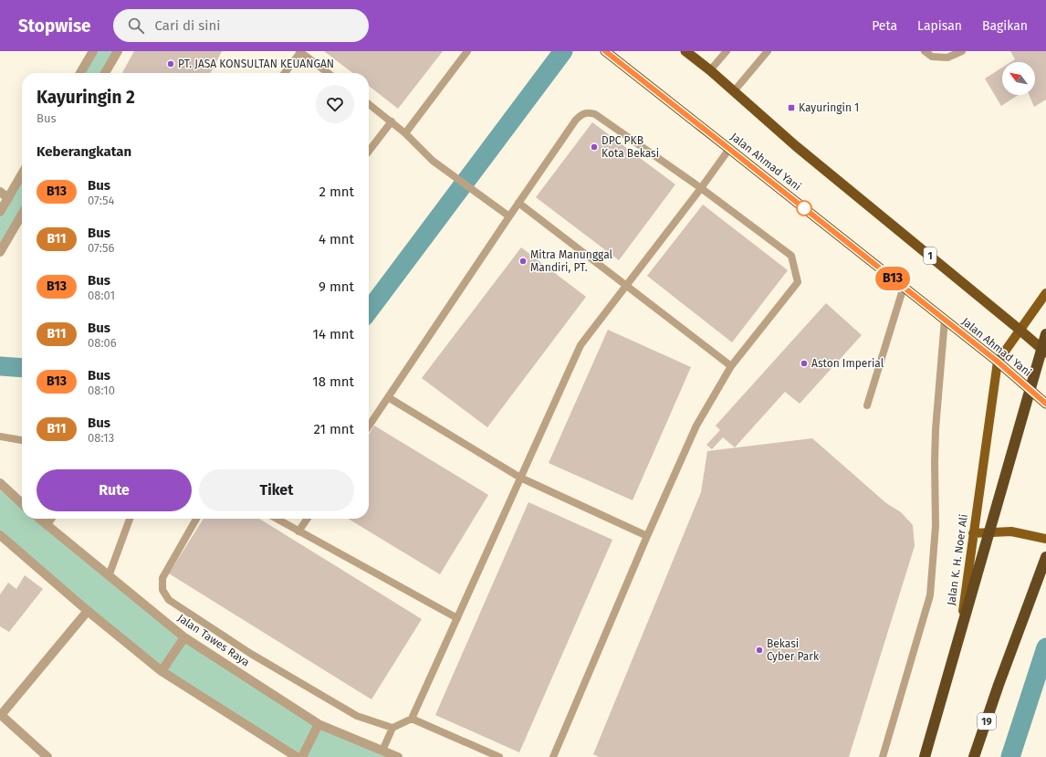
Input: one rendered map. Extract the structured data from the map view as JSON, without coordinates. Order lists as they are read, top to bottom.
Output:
{
  "streets": {
    "highway": ["Jalan Ahmad Yani", "1", "19"],
    "main road": ["Jalan K. H. Noer Ali"],
    "street": ["Jalan Tawes Raya"]
  },
  "crossings": [
    ["Jalan Ahmad Yani", "Jalan K. H. Noer Ali"]
  ],
  "places": {
    "other": [
      "PT. JASA KONSULTAN KEUANGAN",
      "DPC PKB Kota Bekasi",
      "Mitra Manunggal Mandiri, PT.",
      "Aston Imperial",
      "Bekasi Cyber Park"
    ],
    "transit": ["Kayuringin 1"]
  },
  "lines": ["bus line B13"],
  "north": "top left",
  "page": {
    "header": "Stopwise",
    "search": "Cari di sini",
    "nav": ["Peta", "Lapisan", "Bagikan"],
    "on_map": "B13",
    "heading": [
      ["Kayuringin 2", "Bus"],
      "Keberangkatan"
    ],
    "list": [
      {
        "mark": "B13",
        "name": "Bus",
        "note": "07:54",
        "value": "2 mnt"
      },
      {
        "mark": "B11",
        "name": "Bus",
        "note": "07:56",
        "value": "4 mnt"
      },
      {
        "mark": "B13",
        "name": "Bus",
        "note": "08:01",
        "value": "9 mnt"
      },
      {
        "mark": "B11",
        "name": "Bus",
        "note": "08:06",
        "value": "14 mnt"
      },
      {
        "mark": "B13",
        "name": "Bus",
        "note": "08:10",
        "value": "18 mnt"
      },
      {
        "mark": "B11",
        "name": "Bus",
        "note": "08:13",
        "value": "21 mnt"
      }
    ],
    "buttons": ["Rute", "Tiket"]
  }
}
